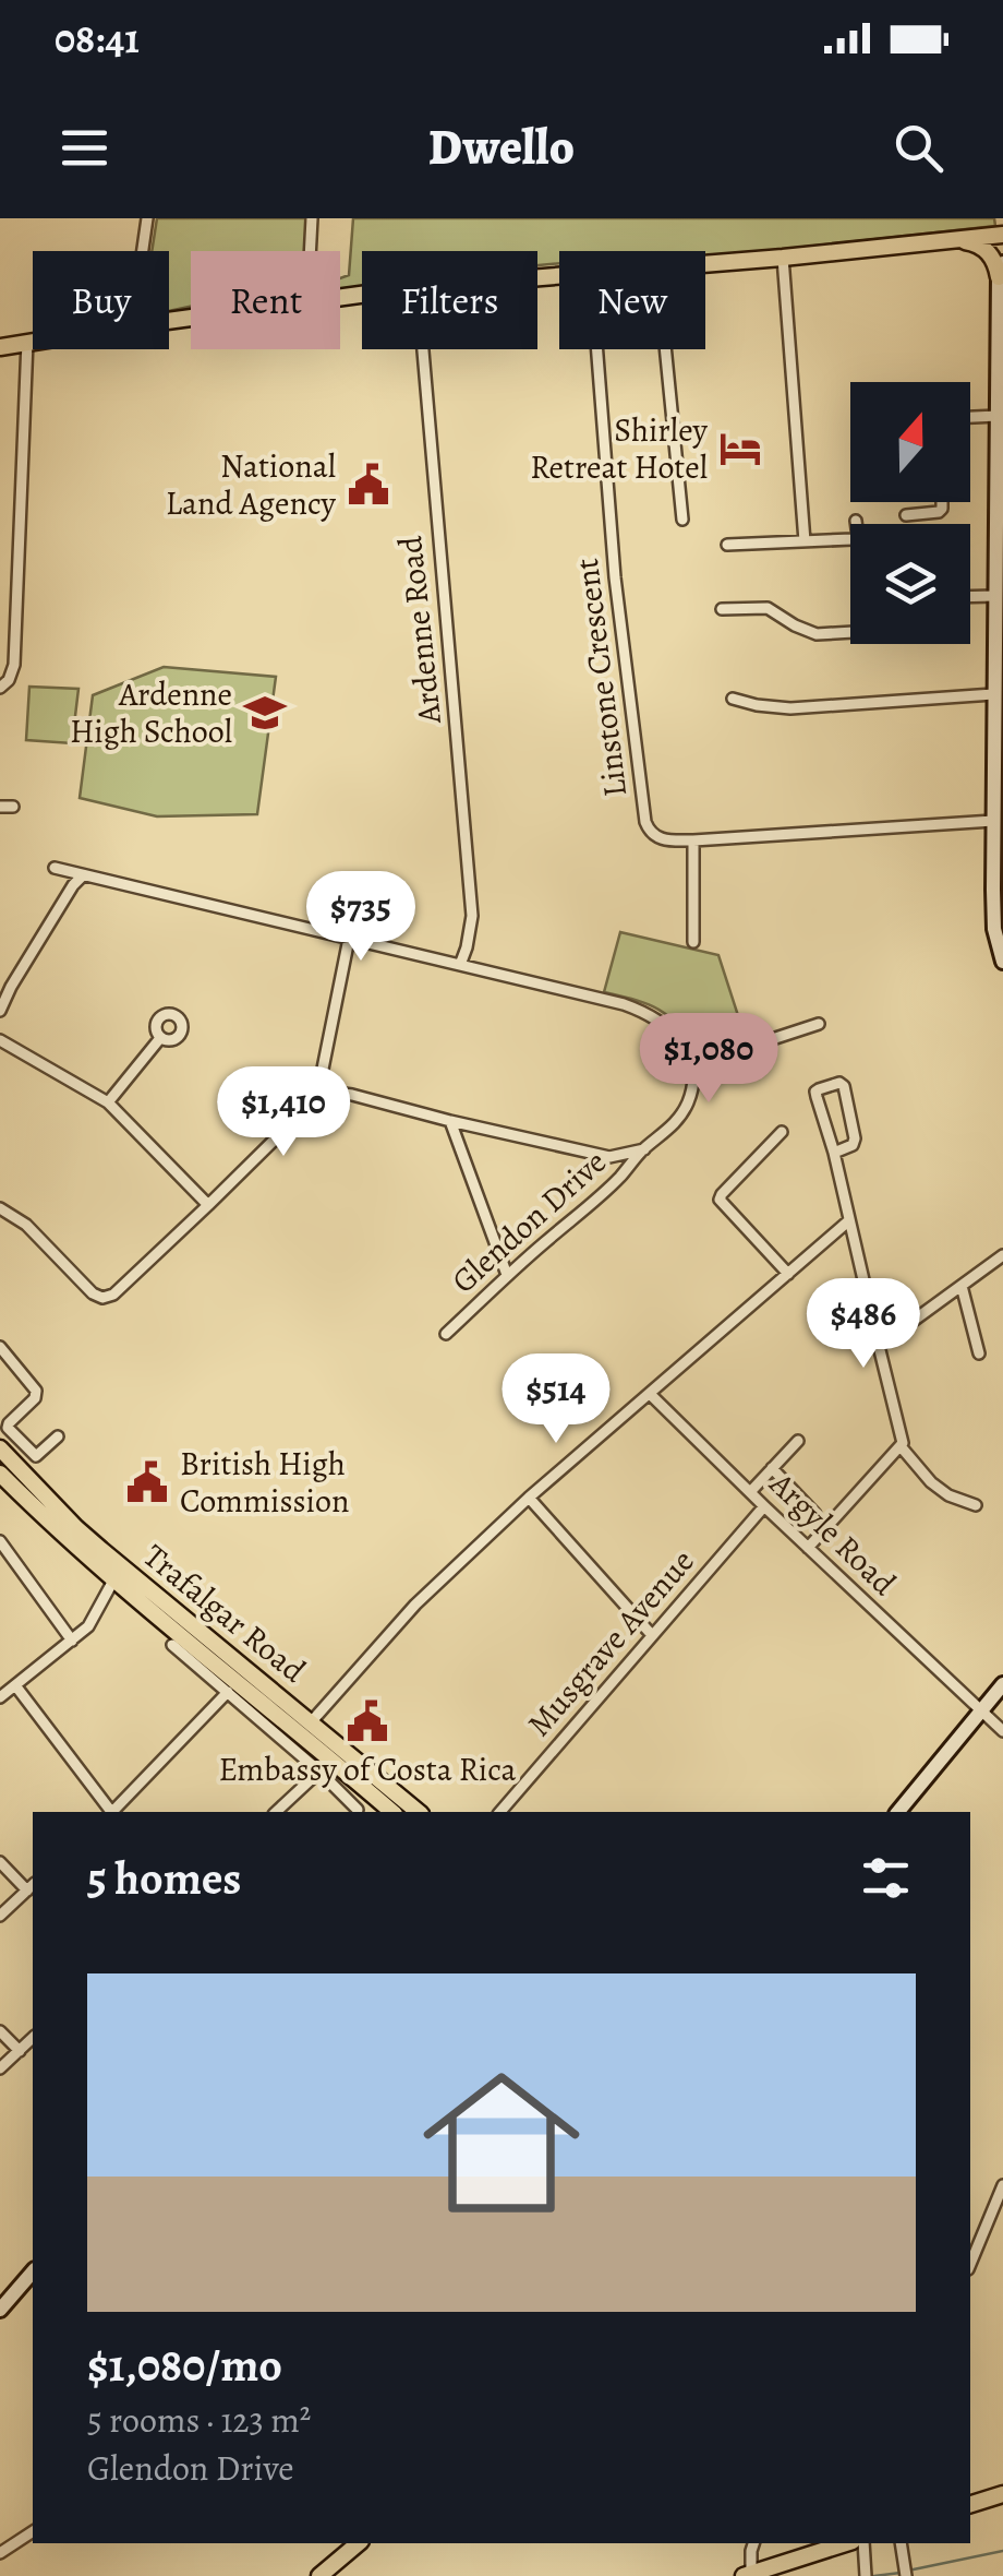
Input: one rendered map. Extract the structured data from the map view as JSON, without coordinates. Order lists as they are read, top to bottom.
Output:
{
  "streets": {
    "main road": ["Trafalgar Road"],
    "street": [
      "Ardenne Road",
      "Linstone Crescent",
      "Glendon Drive",
      "Argyle Road",
      "Musgrave Avenue"
    ]
  },
  "crossings": [
    ["Argyle Road", "Musgrave Avenue"]
  ],
  "places": {
    "hotel": ["Shirley Retreat Hotel"],
    "public building": ["National Land Agency", "British High Commission", "Embassy of Costa Rica"],
    "school or university": ["Ardenne High School"]
  },
  "north": "top",
  "page": {
    "status": "08:41",
    "header": "Dwello",
    "chip": [
      "Buy",
      "Rent",
      "Filters",
      "New"
    ],
    "price": [
      "$735",
      "$1,080",
      "$1,410",
      "$486",
      "$514"
    ],
    "heading": "5 homes",
    "list": [
      {
        "name": "$1,080/mo",
        "note": "5 rooms · 123 m² · Glendon Drive"
      }
    ]
  }
}
